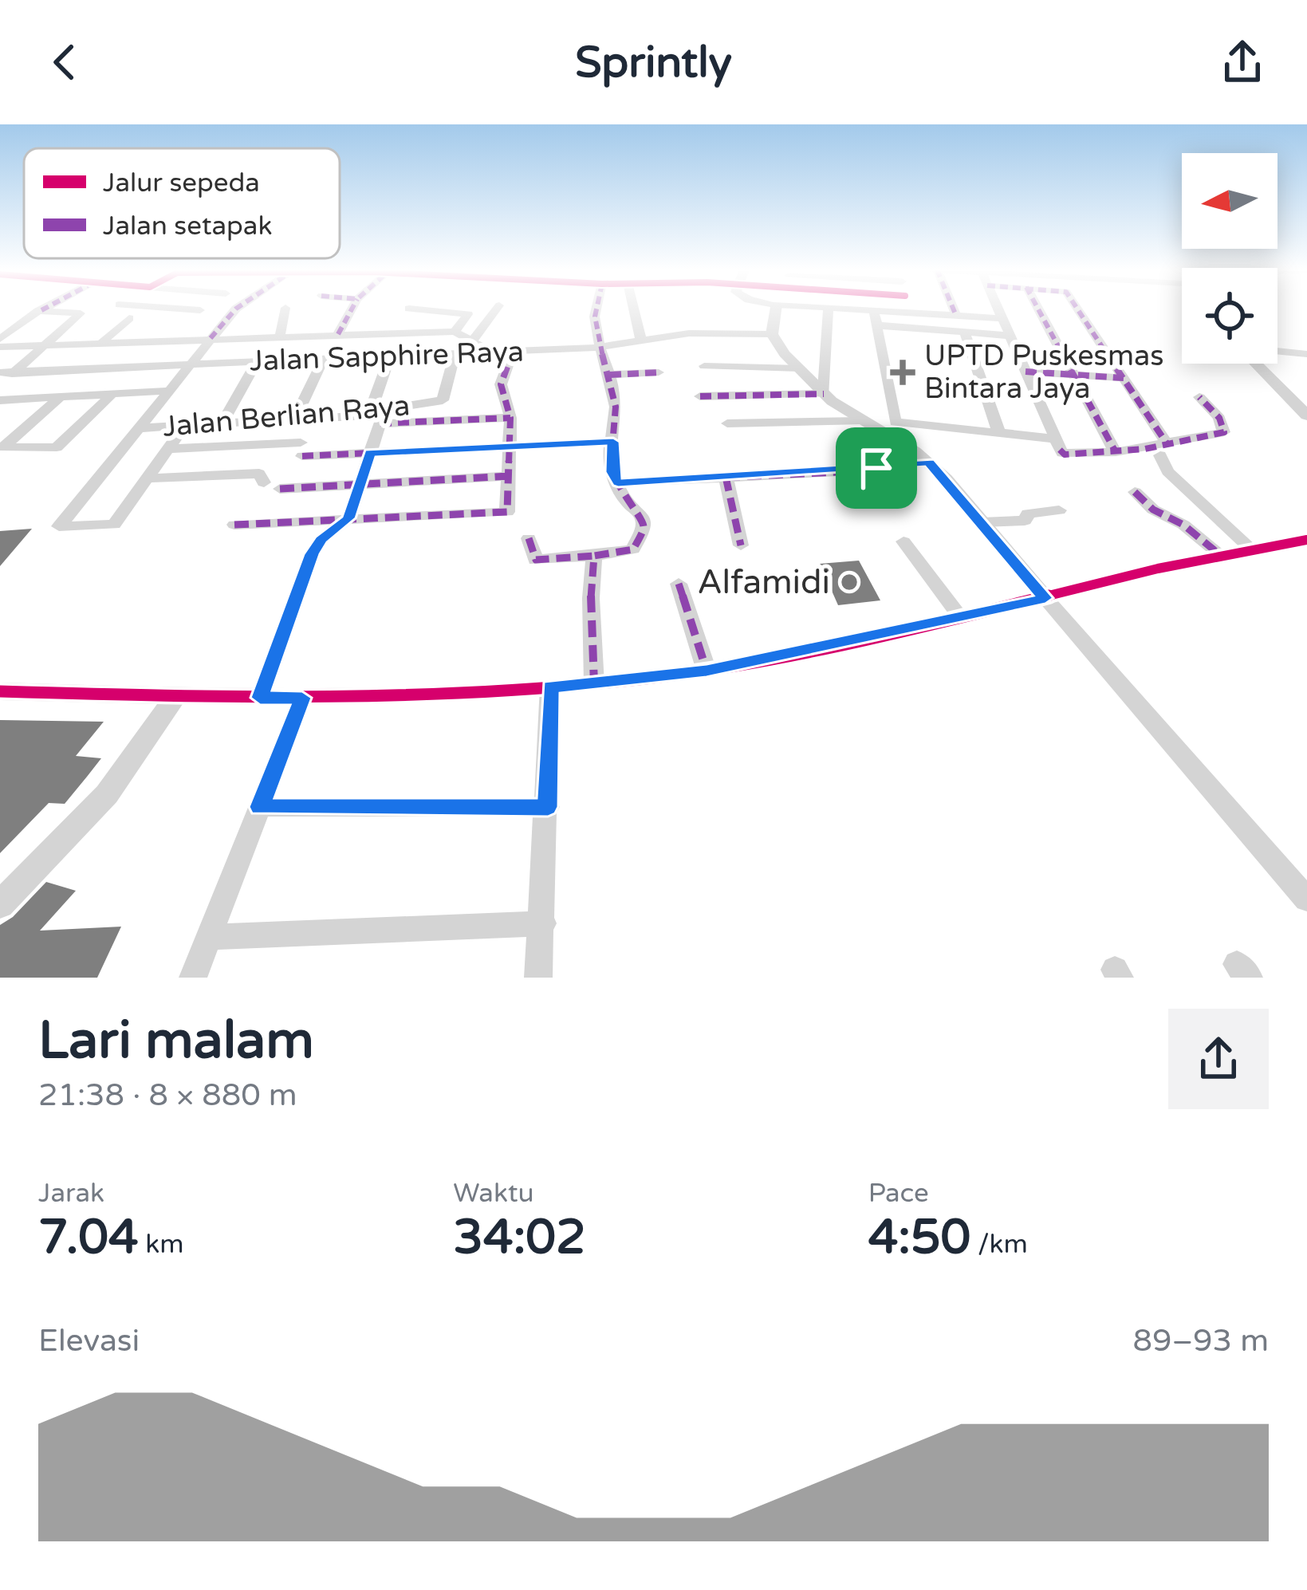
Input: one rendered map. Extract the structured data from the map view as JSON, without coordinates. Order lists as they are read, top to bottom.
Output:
{
  "streets": {
    "street": ["Jalan Sapphire Raya", "Jalan Berlian Raya"]
  },
  "crossings": [
    ["Jalan Sapphire Raya", "Jalan Berlian Raya"]
  ],
  "places": {
    "health": ["UPTD Puskesmas Bintara Jaya"],
    "other": ["Alfamidi"]
  },
  "legend": ["Jalur sepeda", "Jalan setapak"],
  "north": "left",
  "page": {
    "header": "Sprintly",
    "heading": ["Lari malam", "21:38 · 8 × 880 m"],
    "stats": [
      ["Jarak", "7.04 km"],
      ["Waktu", "34:02"],
      ["Pace", "4:50 /km"]
    ],
    "chart": ["Elevasi", "89–93 m"]
  }
}
